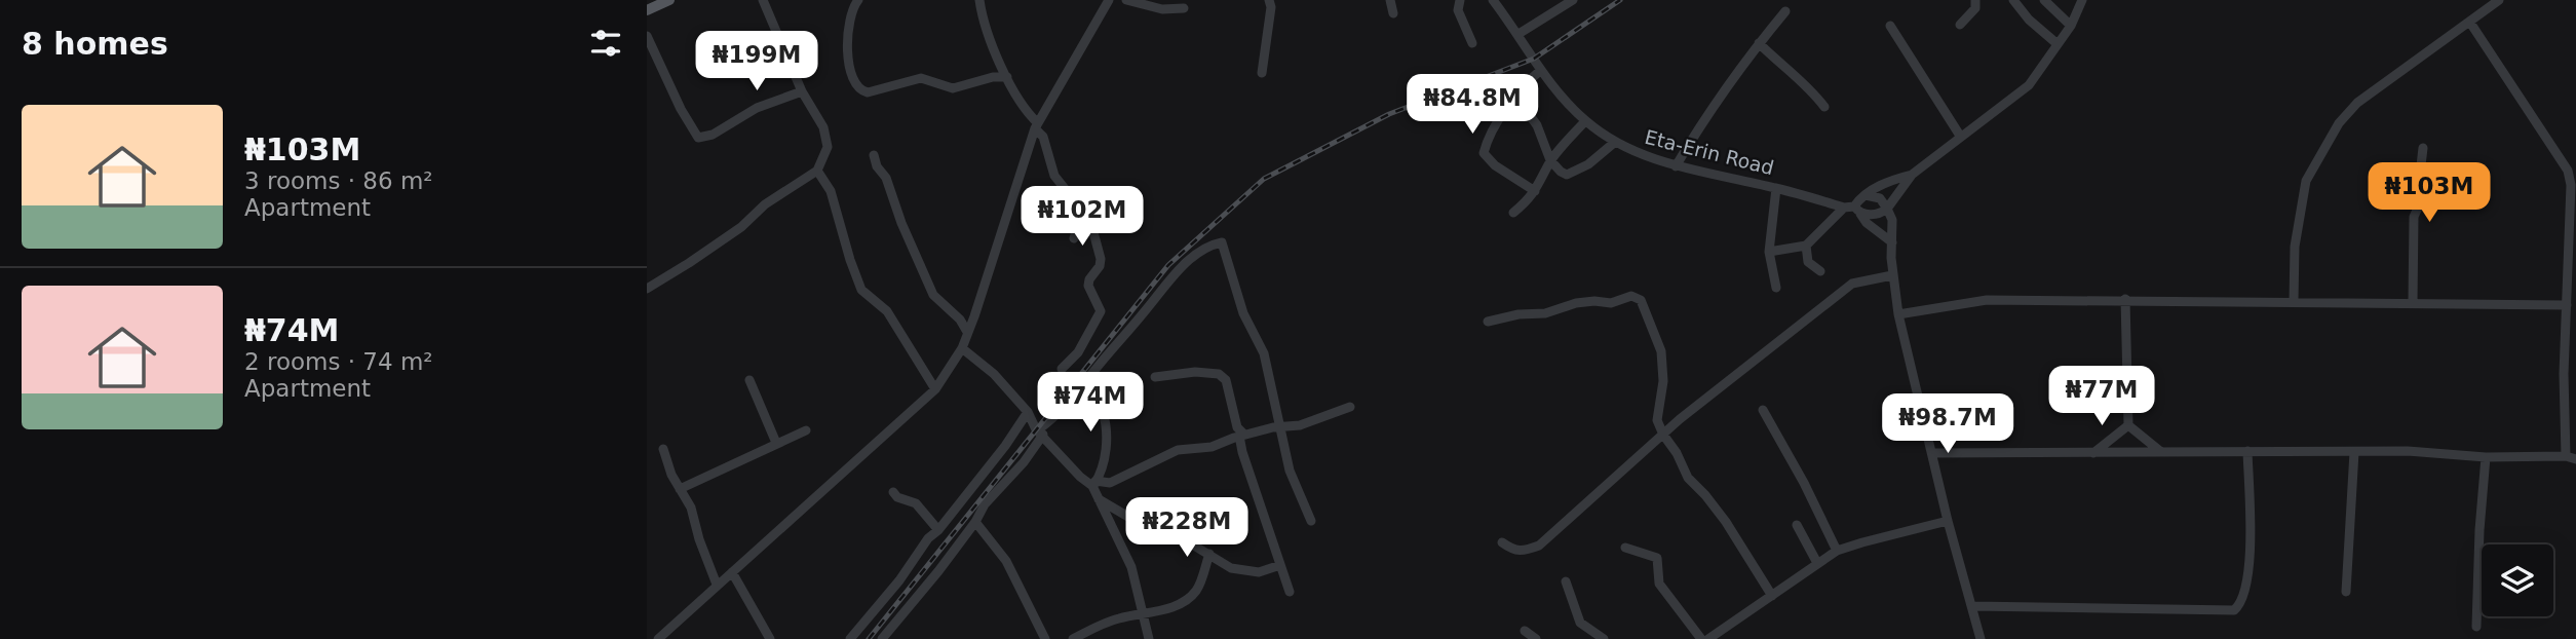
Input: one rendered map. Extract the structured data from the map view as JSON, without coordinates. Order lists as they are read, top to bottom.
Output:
{
  "streets": {
    "street": ["Eta-Erin Road"]
  },
  "page": {
    "heading": "8 homes",
    "price": [
      "₦199M",
      "₦84.8M",
      "₦103M",
      "₦102M",
      "₦77M",
      "₦74M",
      "₦98.7M",
      "₦228M"
    ],
    "list": [
      {
        "name": "₦103M",
        "note": "3 rooms · 86 m² · Apartment"
      },
      {
        "name": "₦74M",
        "note": "2 rooms · 74 m² · Apartment"
      }
    ]
  }
}
